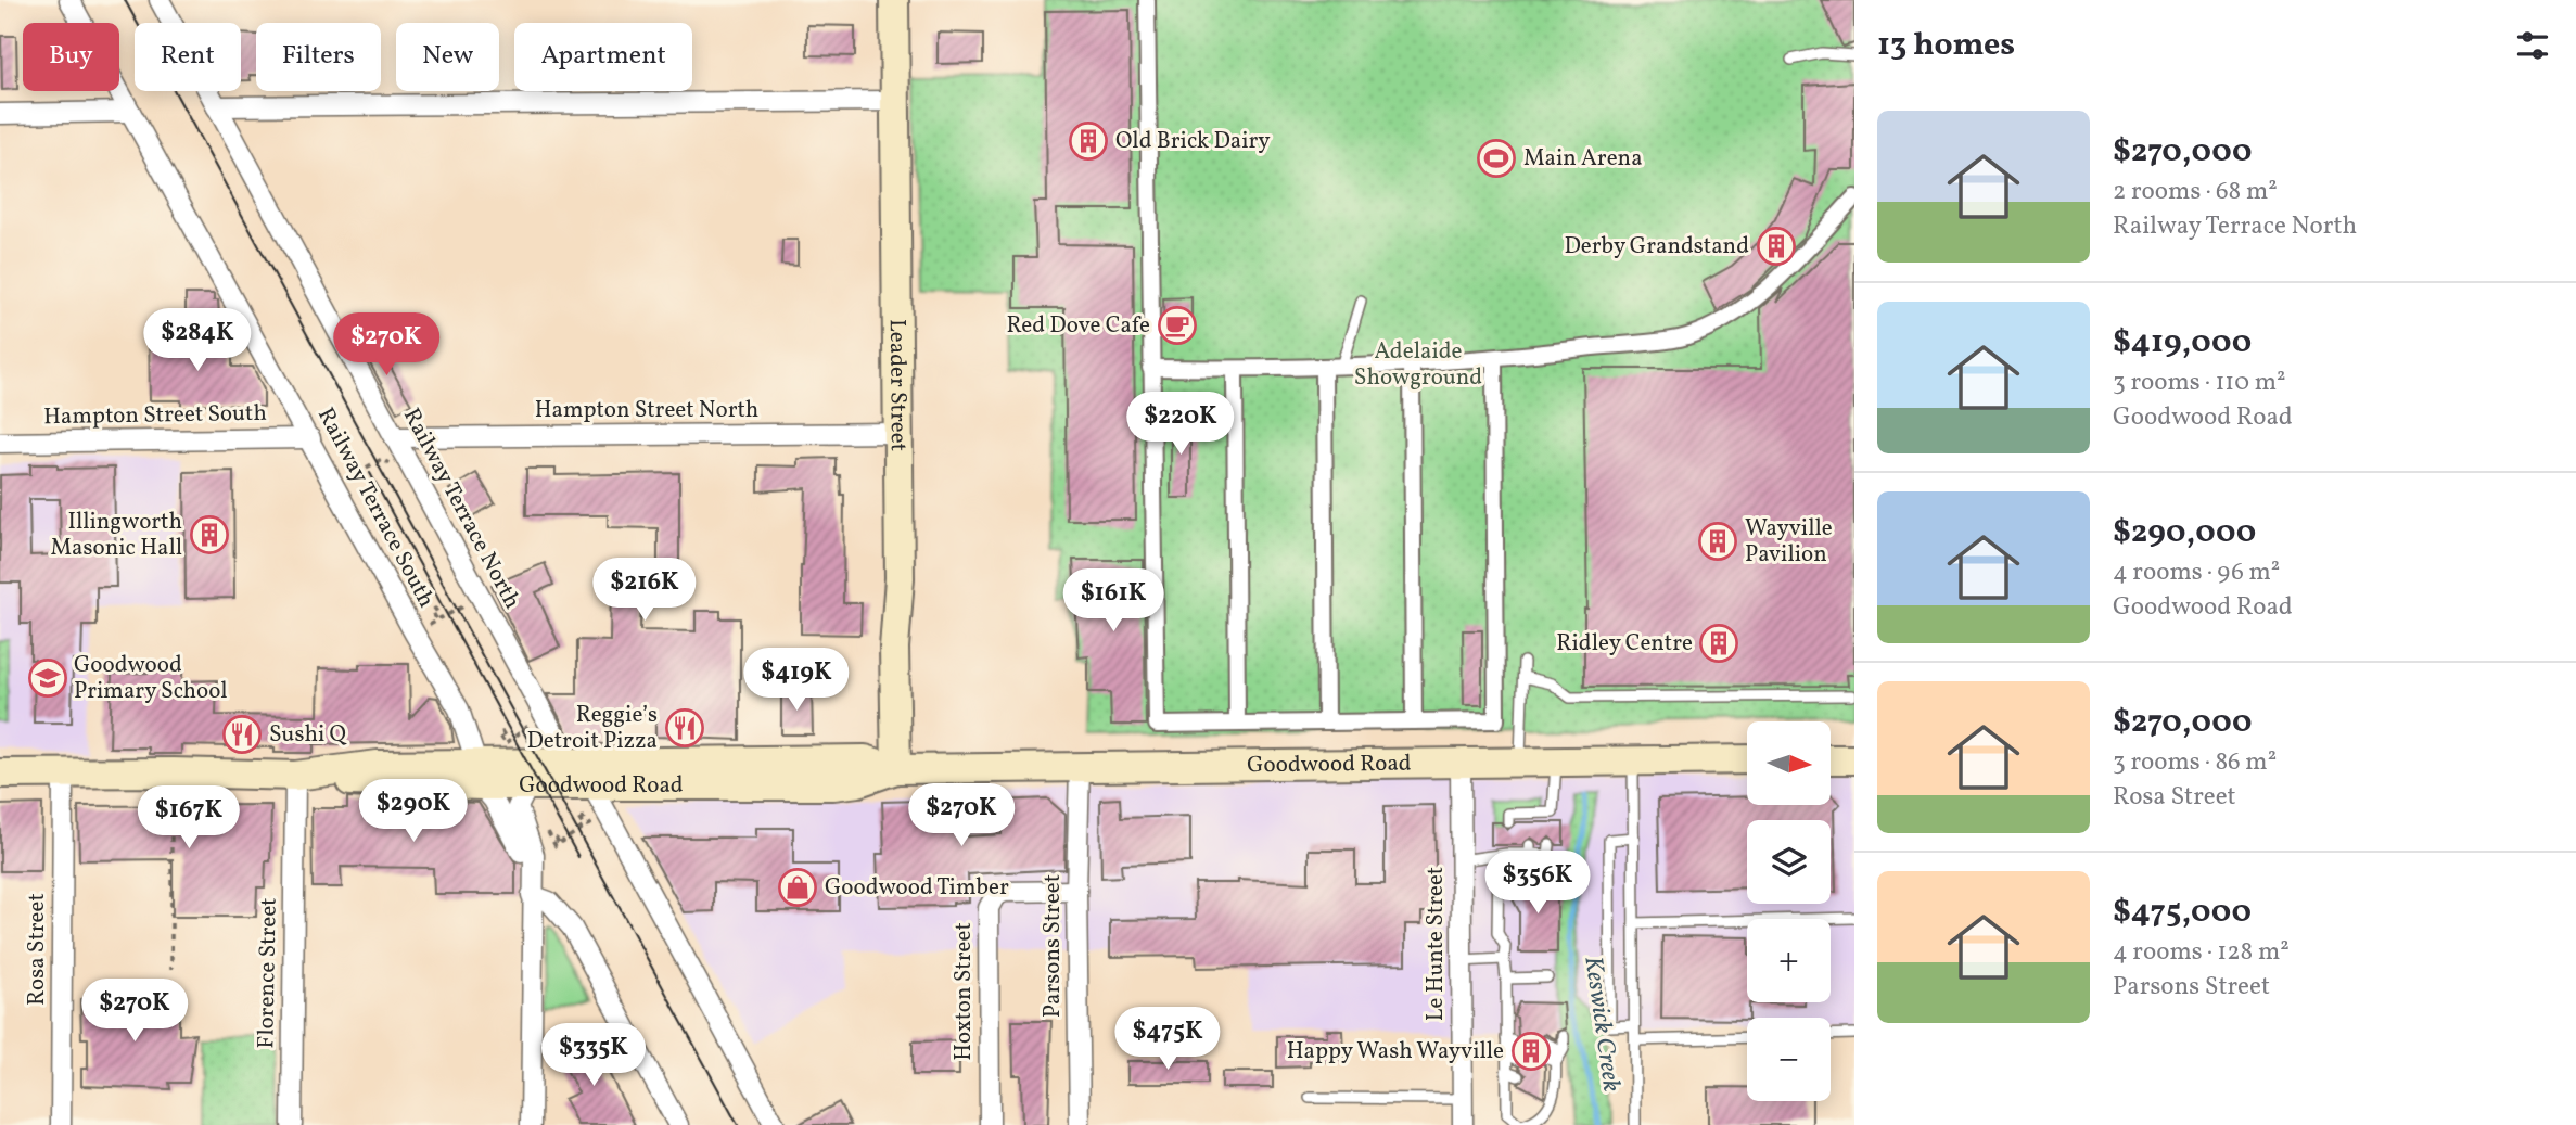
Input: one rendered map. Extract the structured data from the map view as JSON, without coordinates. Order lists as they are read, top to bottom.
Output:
{
  "streets": {
    "main road": ["Leader Street", "Goodwood Road"],
    "street": [
      "Hampton Street North",
      "Hampton Street South",
      "Railway Terrace South",
      "Railway Terrace North",
      "Le Hunte Street",
      "Parsons Street",
      "Rosa Street",
      "Florence Street",
      "Hoxton Street"
    ]
  },
  "crossings": [
    ["Leader Street", "Hampton Street North"],
    ["Leader Street", "Goodwood Road"],
    ["Hampton Street North", "Railway Terrace North"],
    ["Hampton Street South", "Railway Terrace South"],
    ["Railway Terrace South", "Goodwood Road"],
    ["Railway Terrace North", "Goodwood Road"],
    ["Goodwood Road", "Le Hunte Street"],
    ["Goodwood Road", "Parsons Street"],
    ["Goodwood Road", "Rosa Street"],
    ["Goodwood Road", "Florence Street"],
    ["Parsons Street", "Hoxton Street"]
  ],
  "water": ["Keswick Creek"],
  "parks": ["Adelaide Showground"],
  "places": {
    "building": [
      "Old Brick Dairy",
      "Derby Grandstand",
      "Illingworth Masonic Hall",
      "Wayville Pavilion",
      "Ridley Centre",
      "Happy Wash Wayville"
    ],
    "sports": ["Main Arena"],
    "cafe": ["Red Dove Cafe"],
    "school or university": ["Goodwood Primary School"],
    "restaurant": ["Reggie’s Detroit Pizza", "Sushi Q"],
    "shop": ["Goodwood Timber"]
  },
  "north": "right",
  "page": {
    "heading": "13 homes",
    "chip": [
      "Buy",
      "Rent",
      "Filters",
      "New",
      "Apartment"
    ],
    "list": [
      {
        "name": "$270,000",
        "note": "2 rooms · 68 m² · Railway Terrace North"
      },
      {
        "name": "$419,000",
        "note": "3 rooms · 110 m² · Goodwood Road"
      },
      {
        "name": "$290,000",
        "note": "4 rooms · 96 m² · Goodwood Road"
      },
      {
        "name": "$270,000",
        "note": "3 rooms · 86 m² · Rosa Street"
      },
      {
        "name": "$475,000",
        "note": "4 rooms · 128 m² · Parsons Street"
      }
    ],
    "price": [
      "$284K",
      "$270K",
      "$220K",
      "$216K",
      "$161K",
      "$419K",
      "$290K",
      "$270K",
      "$167K",
      "$356K",
      "$270K",
      "$475K",
      "$335K"
    ],
    "map_buttons": ["+", "−"]
  }
}
